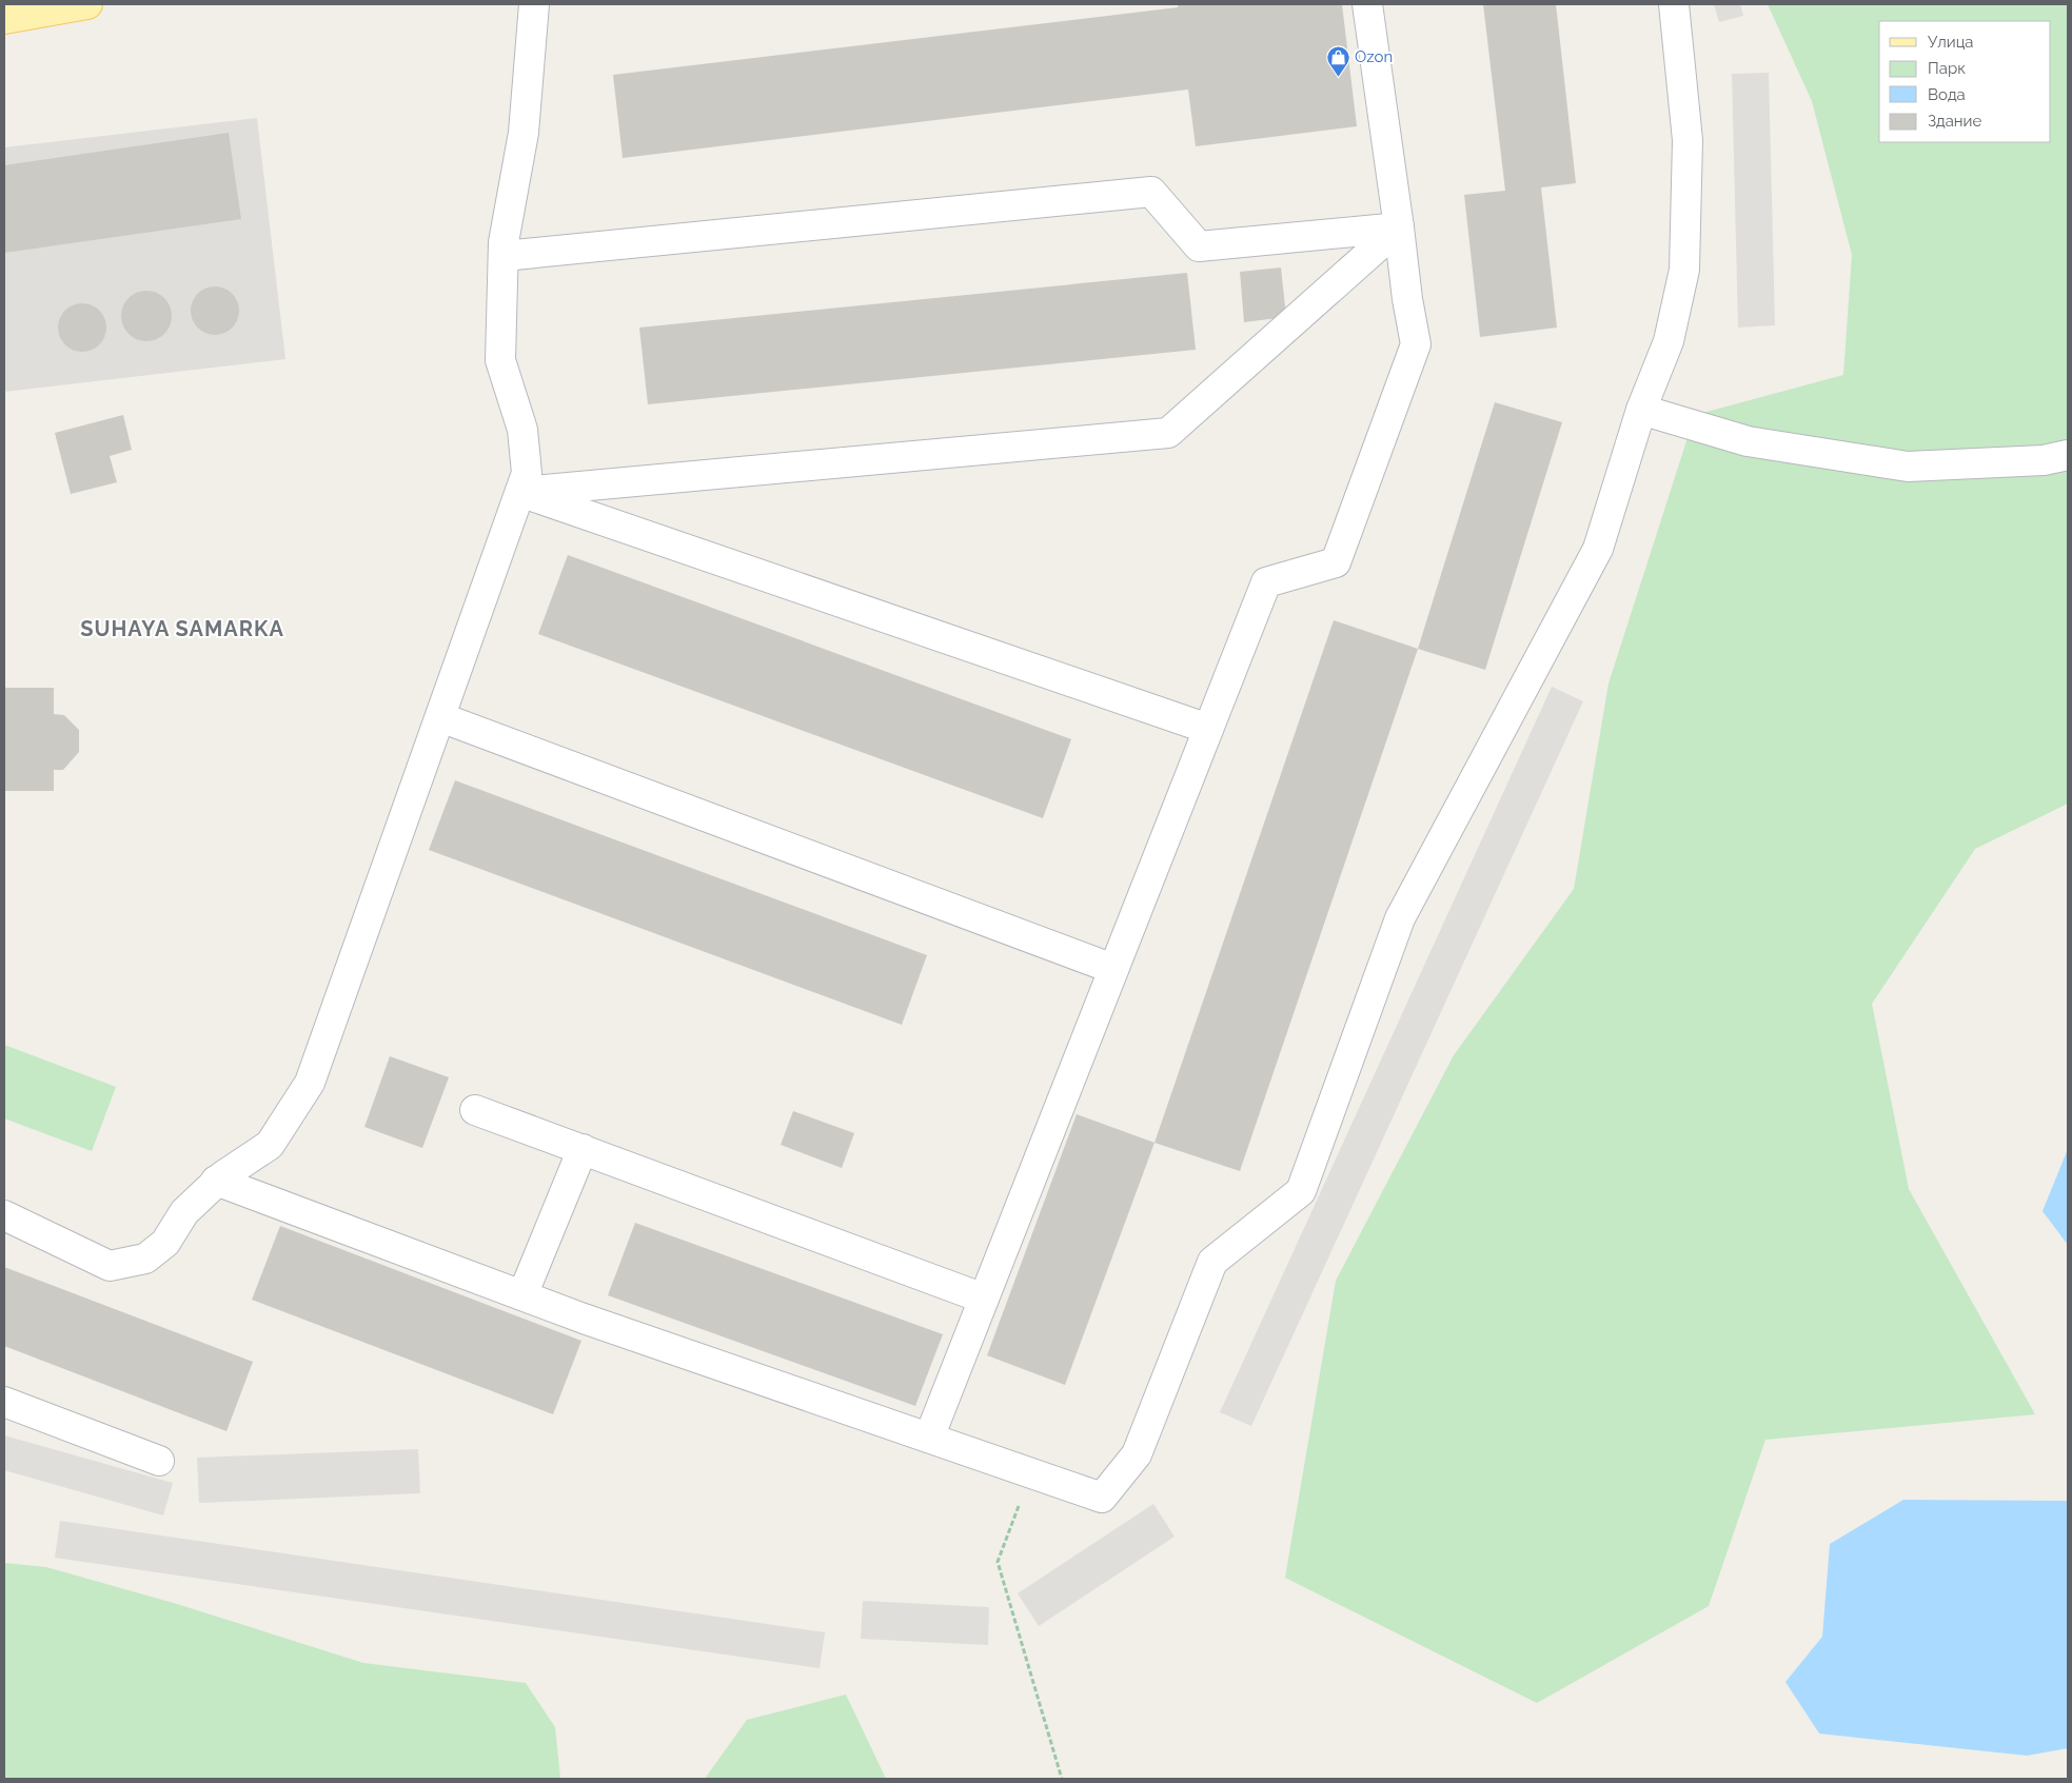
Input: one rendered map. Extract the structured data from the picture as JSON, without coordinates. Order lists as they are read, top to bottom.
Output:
{
  "districts": ["SUHAYA SAMARKA"],
  "places": {
    "shop": ["Ozon"]
  },
  "legend": [
    "Улица",
    "Парк",
    "Вода",
    "Здание"
  ]
}
